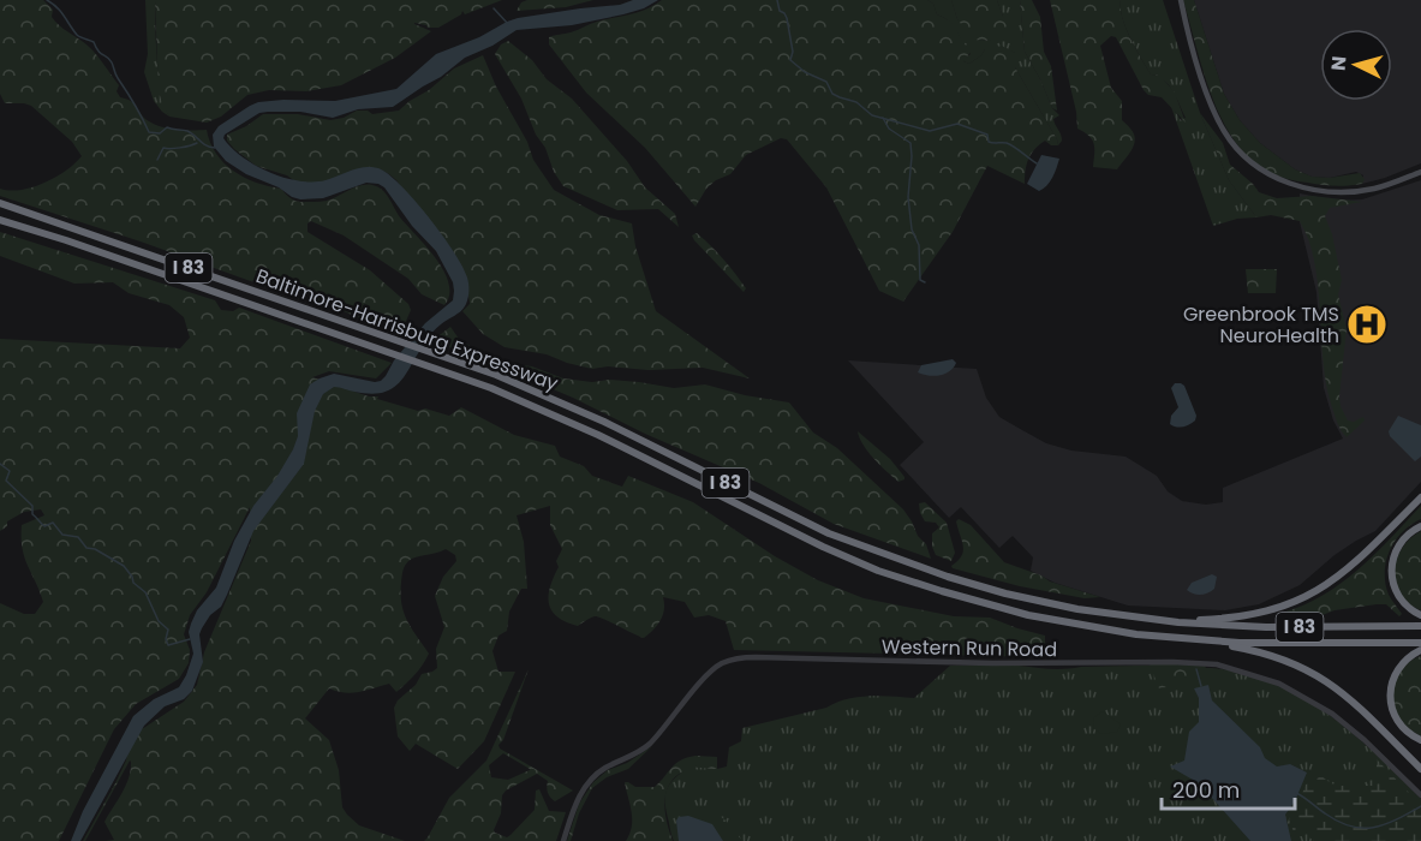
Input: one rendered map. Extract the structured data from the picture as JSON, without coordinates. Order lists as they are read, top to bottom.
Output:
{
  "streets": {
    "highway": ["I 83", "Baltimore-Harrisburg Expressway"],
    "street": ["Western Run Road"]
  },
  "places": {
    "hospital": ["Greenbrook TMS NeuroHealth"]
  },
  "scale_bar": "200 m",
  "north": "left"
}
